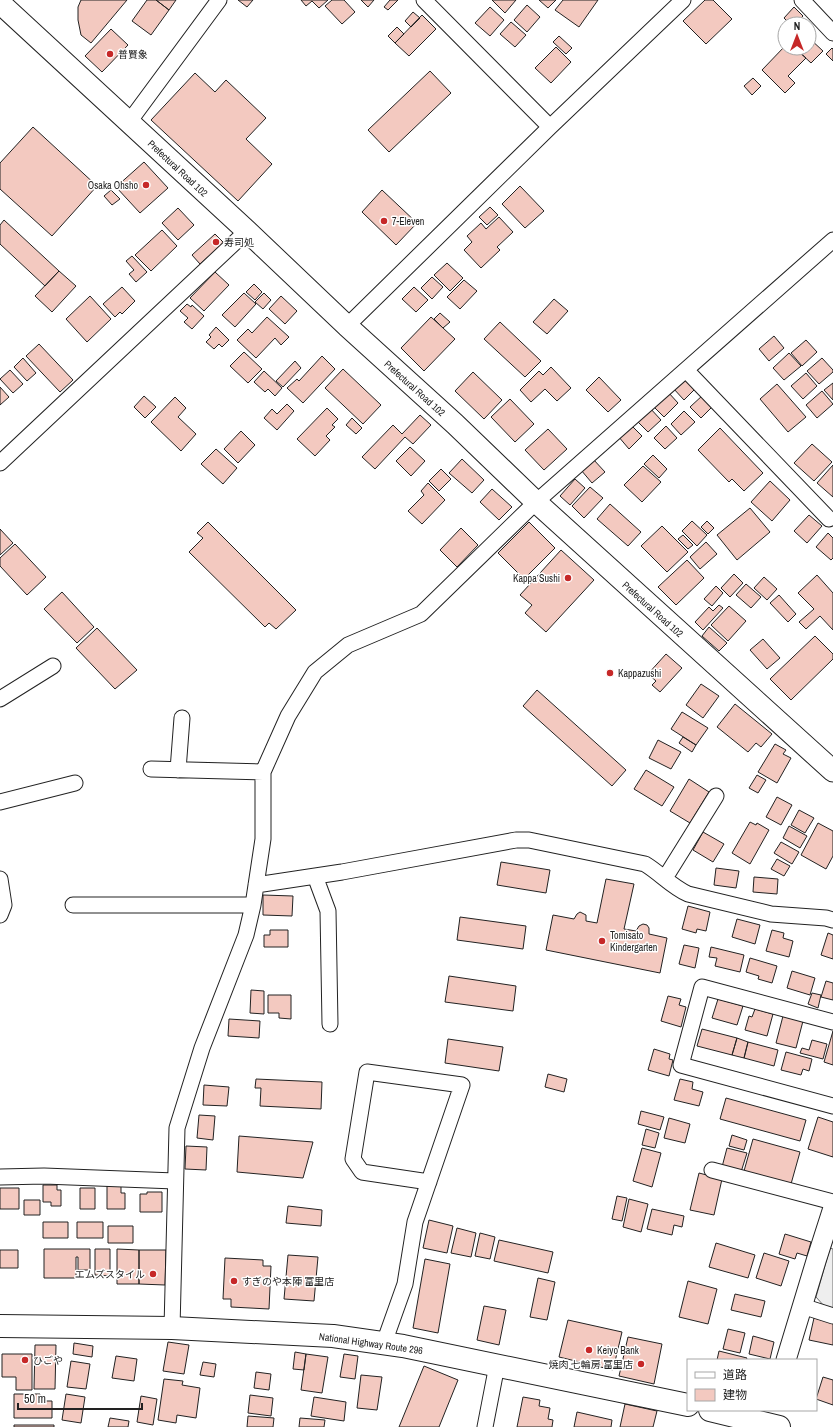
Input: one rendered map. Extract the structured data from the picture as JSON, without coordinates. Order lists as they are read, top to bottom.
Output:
{
  "streets": {
    "highway": ["National Highway Route 296"],
    "main road": ["Prefectural Road 102"]
  },
  "places": [
    "普賢象",
    "Osaka Ohsho",
    "7-Eleven",
    "寿司処",
    "Kappa Sushi",
    "Kappazushi",
    "Tomisato Kindergarten",
    "エムズスタイル",
    "すぎのや本陣 富里店",
    "Keiyo Bank",
    "ひごや",
    "焼肉 七輪房 富里店"
  ],
  "legend": ["道路", "建物"],
  "scale_bar": "50 m",
  "north": "top"
}
